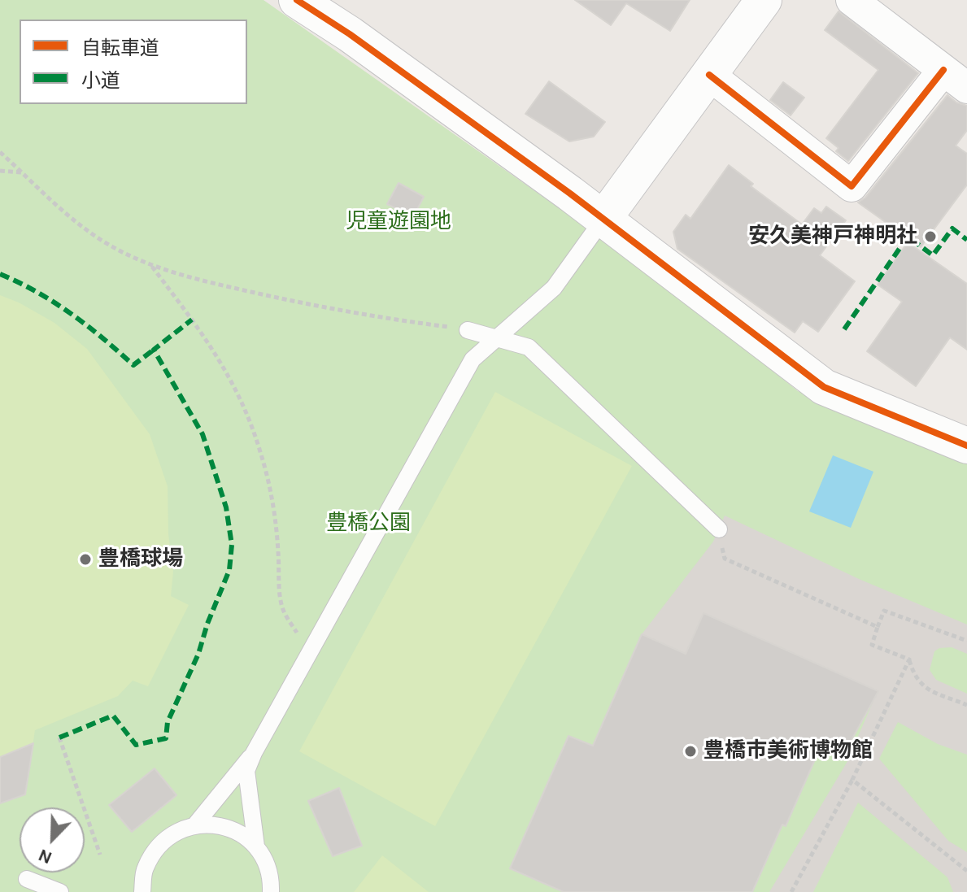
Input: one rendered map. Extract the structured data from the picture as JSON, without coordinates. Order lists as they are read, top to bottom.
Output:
{
  "parks": ["児童遊園地", "豊橋公園"],
  "places": ["安久美神戸神明社", "豊橋球場", "豊橋市美術博物館"],
  "legend": ["自転車道", "小道"],
  "north": "bottom left"
}
